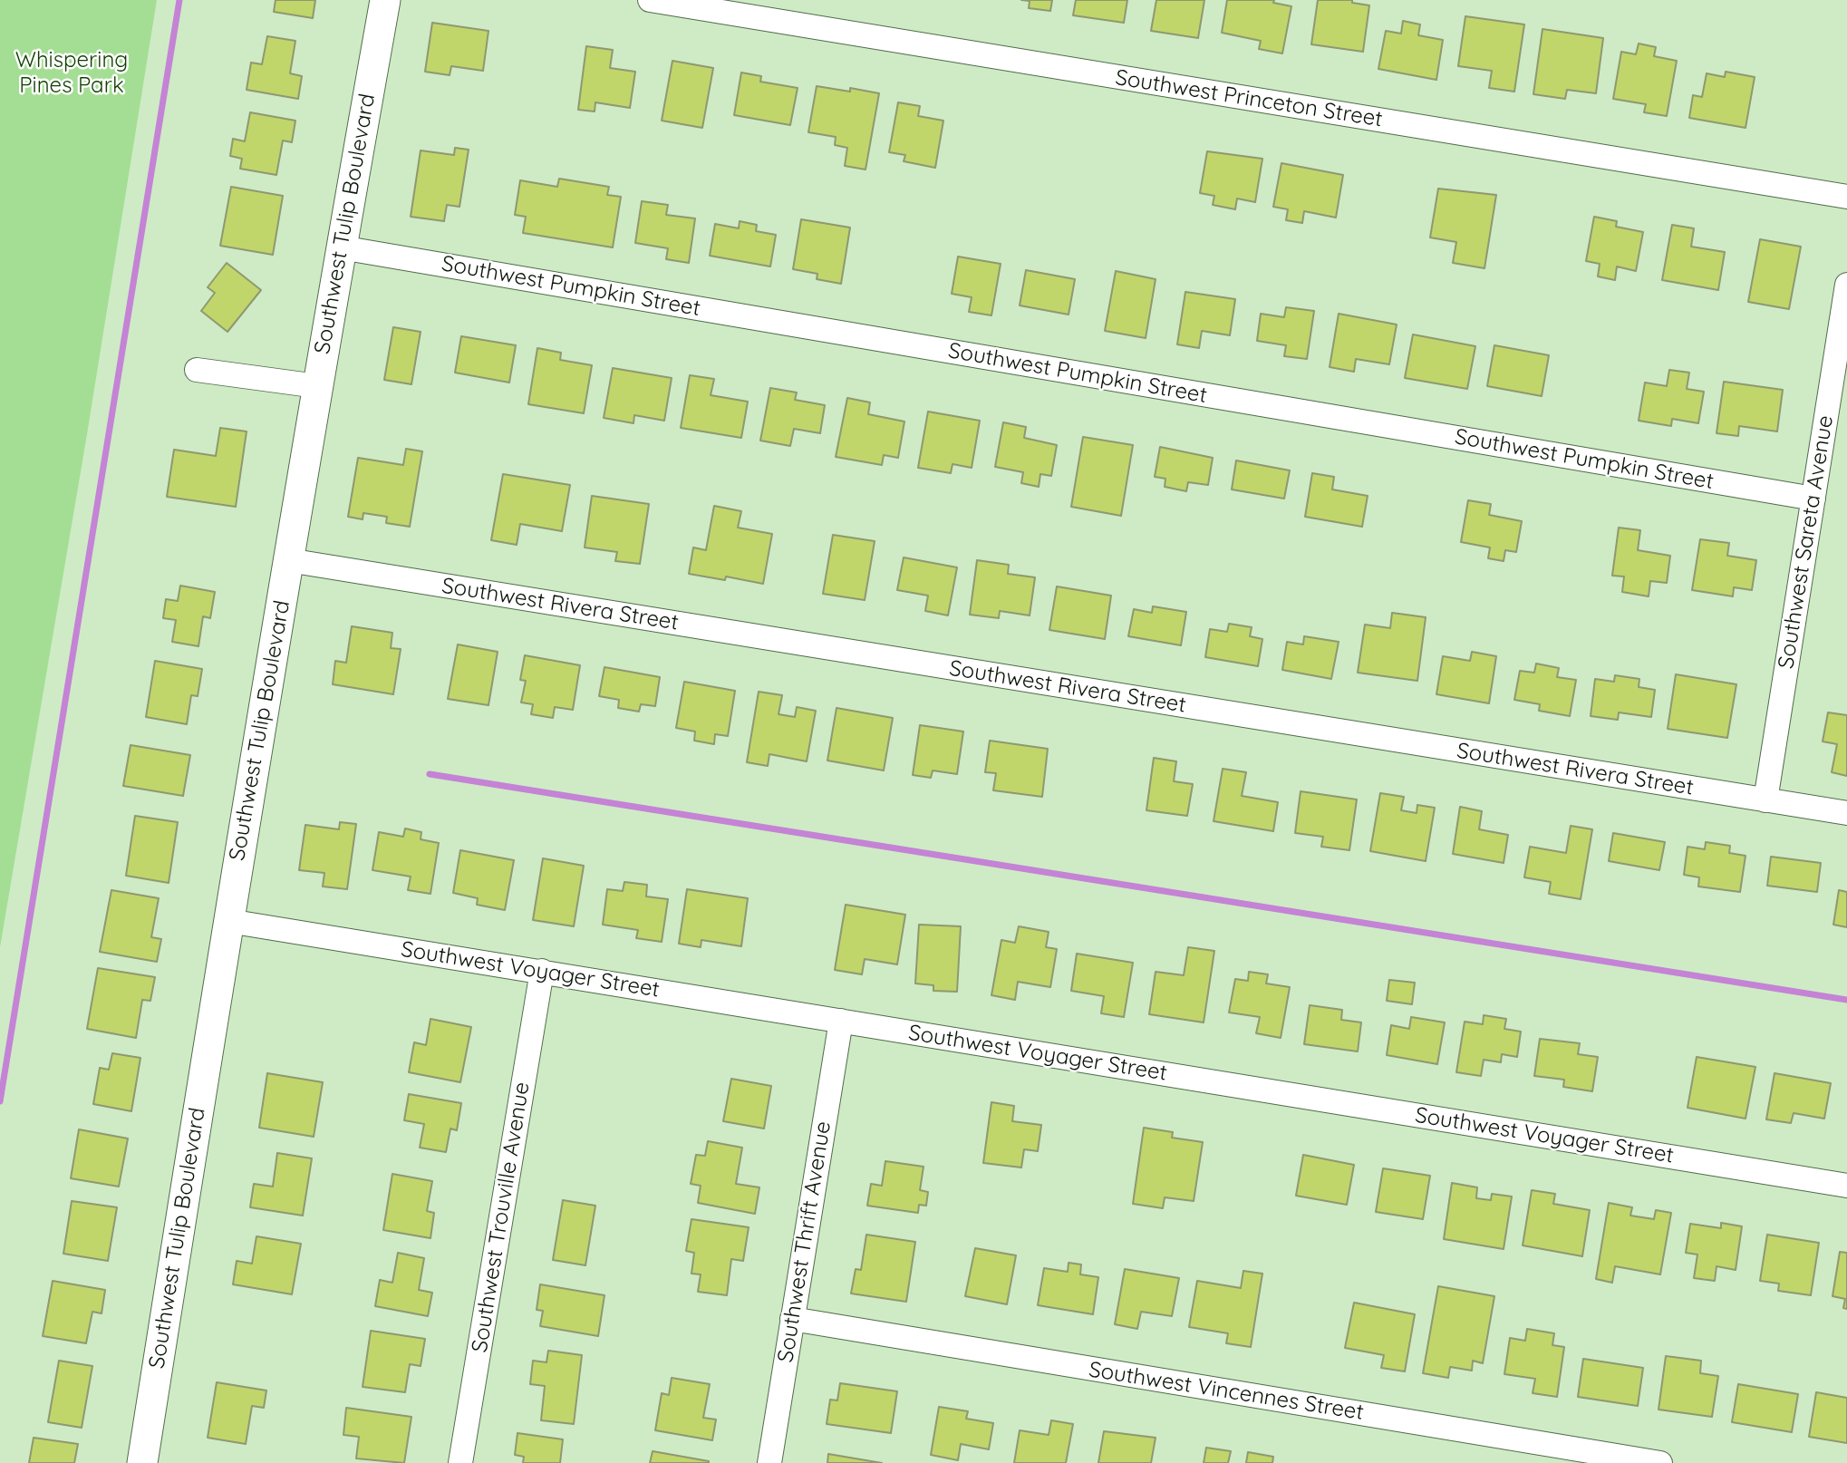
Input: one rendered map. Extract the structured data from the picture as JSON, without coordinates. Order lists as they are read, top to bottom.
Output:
{
  "streets": {
    "street": [
      "Southwest Princeton Street",
      "Southwest Tulip Boulevard",
      "Southwest Pumpkin Street",
      "Southwest Sareta Avenue",
      "Southwest Rivera Street",
      "Southwest Voyager Street",
      "Southwest Trouville Avenue",
      "Southwest Thrift Avenue",
      "Southwest Vincennes Street"
    ]
  },
  "crossings": [
    ["Southwest Tulip Boulevard", "Southwest Pumpkin Street"],
    ["Southwest Tulip Boulevard", "Southwest Rivera Street"],
    ["Southwest Tulip Boulevard", "Southwest Voyager Street"],
    ["Southwest Pumpkin Street", "Southwest Sareta Avenue"],
    ["Southwest Sareta Avenue", "Southwest Rivera Street"],
    ["Southwest Voyager Street", "Southwest Trouville Avenue"],
    ["Southwest Voyager Street", "Southwest Thrift Avenue"],
    ["Southwest Thrift Avenue", "Southwest Vincennes Street"]
  ],
  "parks": ["Whispering Pines Park"]
}
